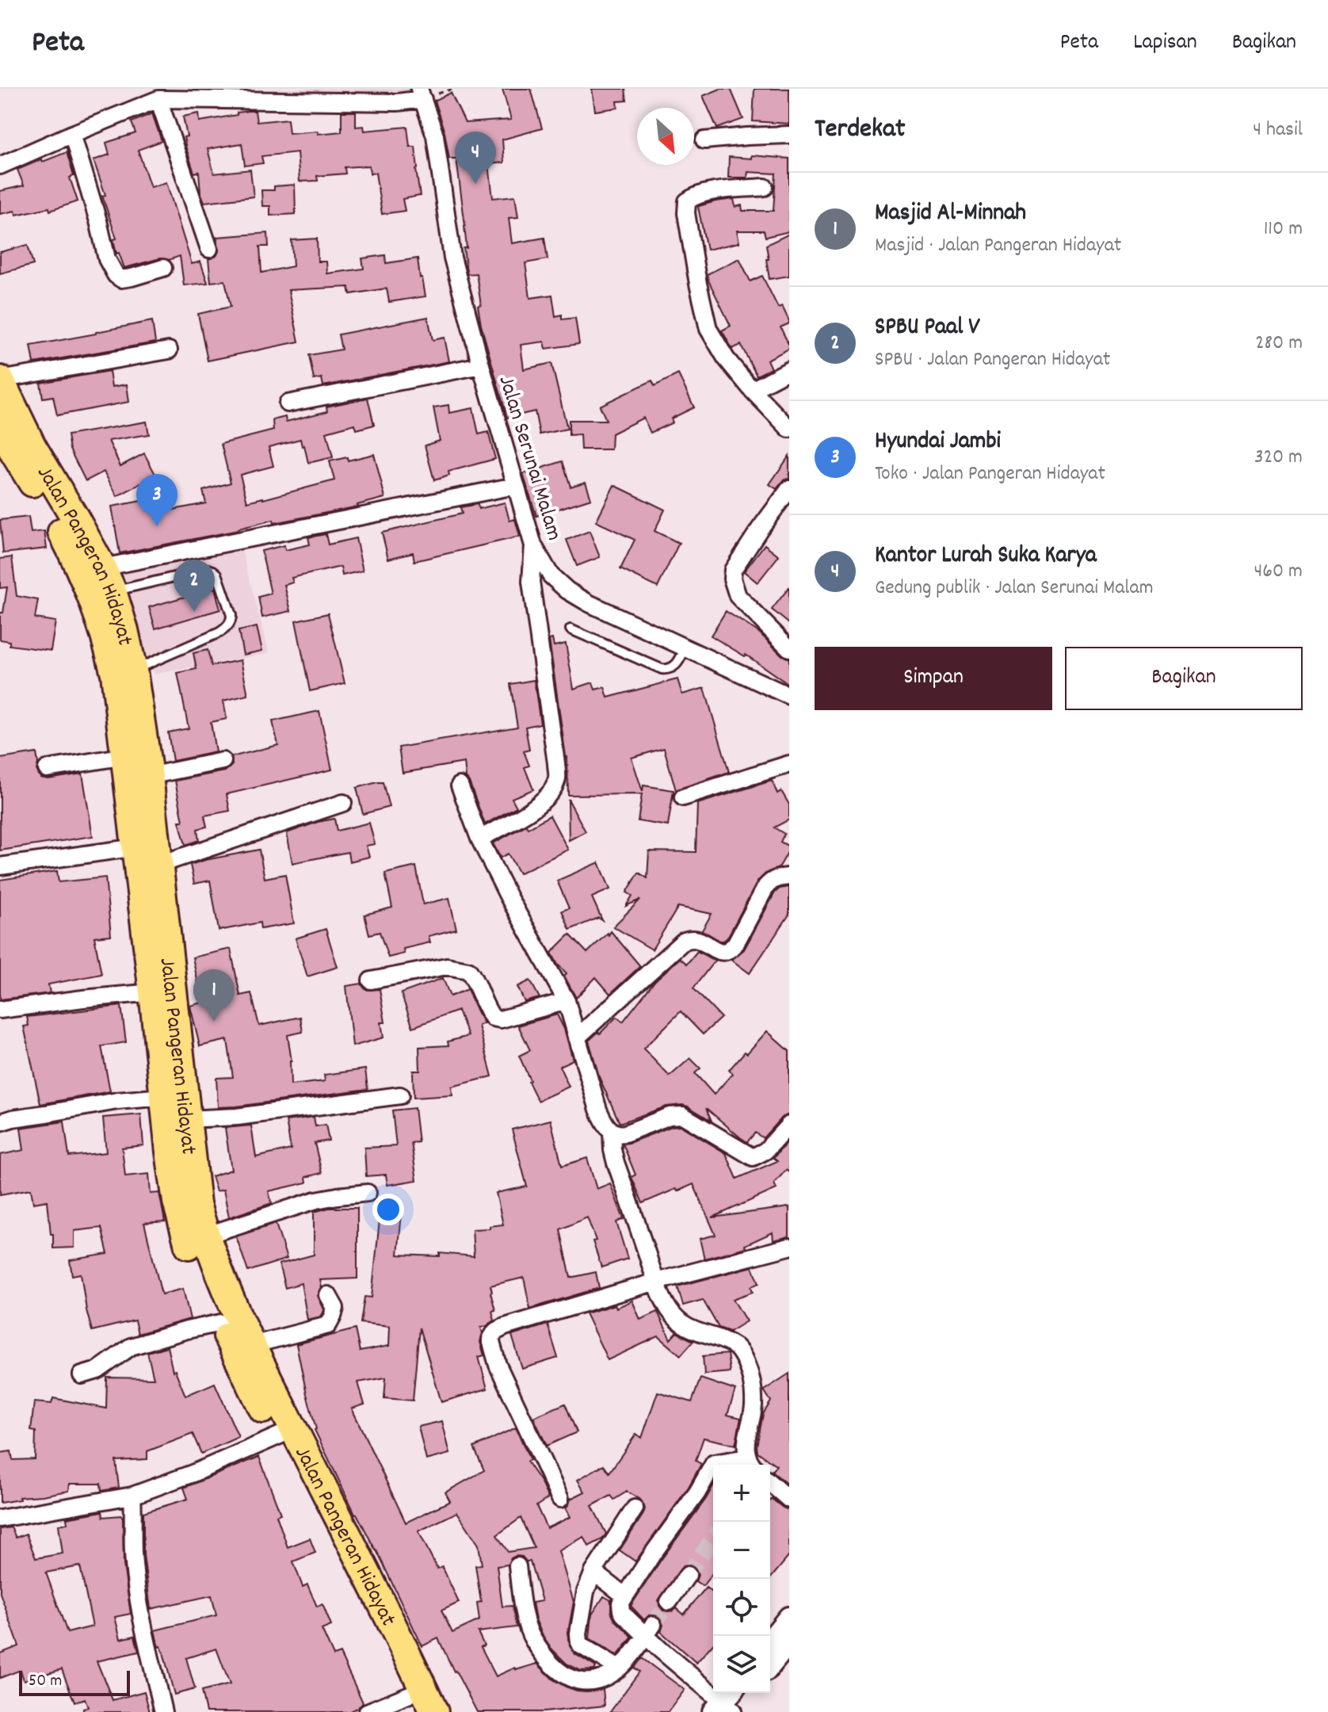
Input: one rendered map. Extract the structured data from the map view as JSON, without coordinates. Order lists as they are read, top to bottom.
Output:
{
  "streets": {
    "highway": ["Jalan Pangeran Hidayat"],
    "street": ["Jalan Serunai Malam"]
  },
  "scale_bar": "50 m",
  "north": "bottom right",
  "page": {
    "header": "Peta",
    "nav": ["Peta", "Lapisan", "Bagikan"],
    "heading": ["Terdekat", "4 hasil"],
    "pins": [
      "4",
      "3",
      "2",
      "1"
    ],
    "list": [
      {
        "mark": "1",
        "name": "Masjid Al-Minnah",
        "note": "Masjid · Jalan Pangeran Hidayat",
        "value": "110 m"
      },
      {
        "mark": "2",
        "name": "SPBU Paal V",
        "note": "SPBU · Jalan Pangeran Hidayat",
        "value": "280 m"
      },
      {
        "mark": "3",
        "name": "Hyundai Jambi",
        "note": "Toko · Jalan Pangeran Hidayat",
        "value": "320 m"
      },
      {
        "mark": "4",
        "name": "Kantor Lurah Suka Karya",
        "note": "Gedung publik · Jalan Serunai Malam",
        "value": "460 m"
      }
    ],
    "buttons": ["Simpan", "Bagikan"],
    "map_buttons": ["+", "−"],
    "scale": "50 m"
  }
}
